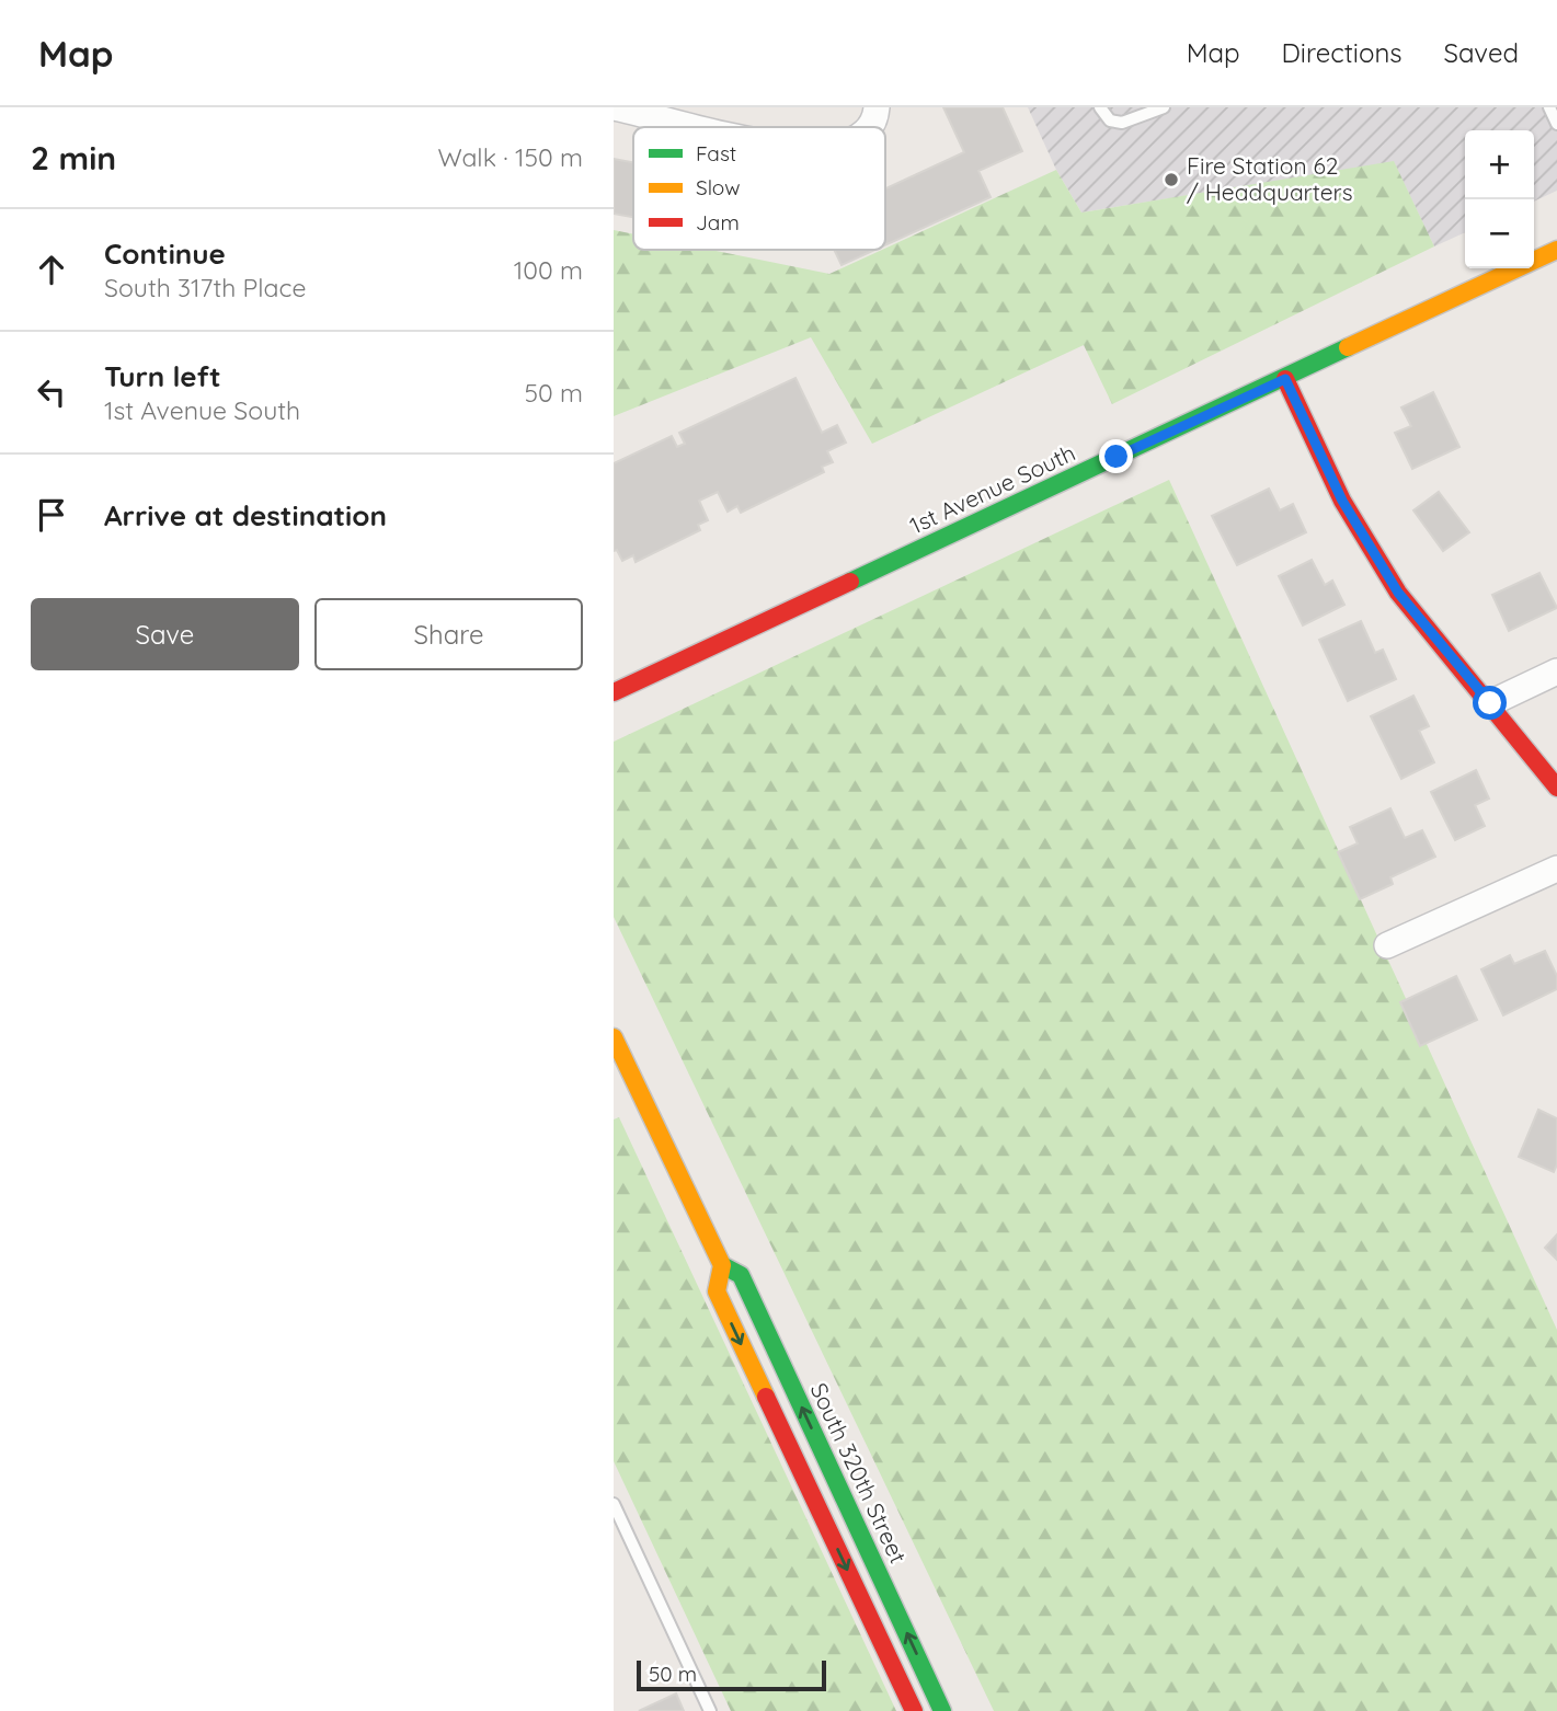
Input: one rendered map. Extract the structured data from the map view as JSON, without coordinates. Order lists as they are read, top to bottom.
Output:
{
  "streets": {
    "main road": ["1st Avenue South", "South 320th Street"]
  },
  "places": ["Fire Station 62 / Headquarters"],
  "legend": ["Fast", "Slow", "Jam"],
  "scale_bar": "50 m",
  "page": {
    "header": "Map",
    "nav": ["Map", "Directions", "Saved"],
    "heading": ["2 min", "Walk · 150 m"],
    "map_buttons": ["+", "−"],
    "list": [
      ["Continue", "South 317th Place", "100 m"],
      ["Turn left", "1st Avenue South", "50 m"],
      "Arrive at destination"
    ],
    "buttons": ["Save", "Share"],
    "scale": "50 m"
  }
}
